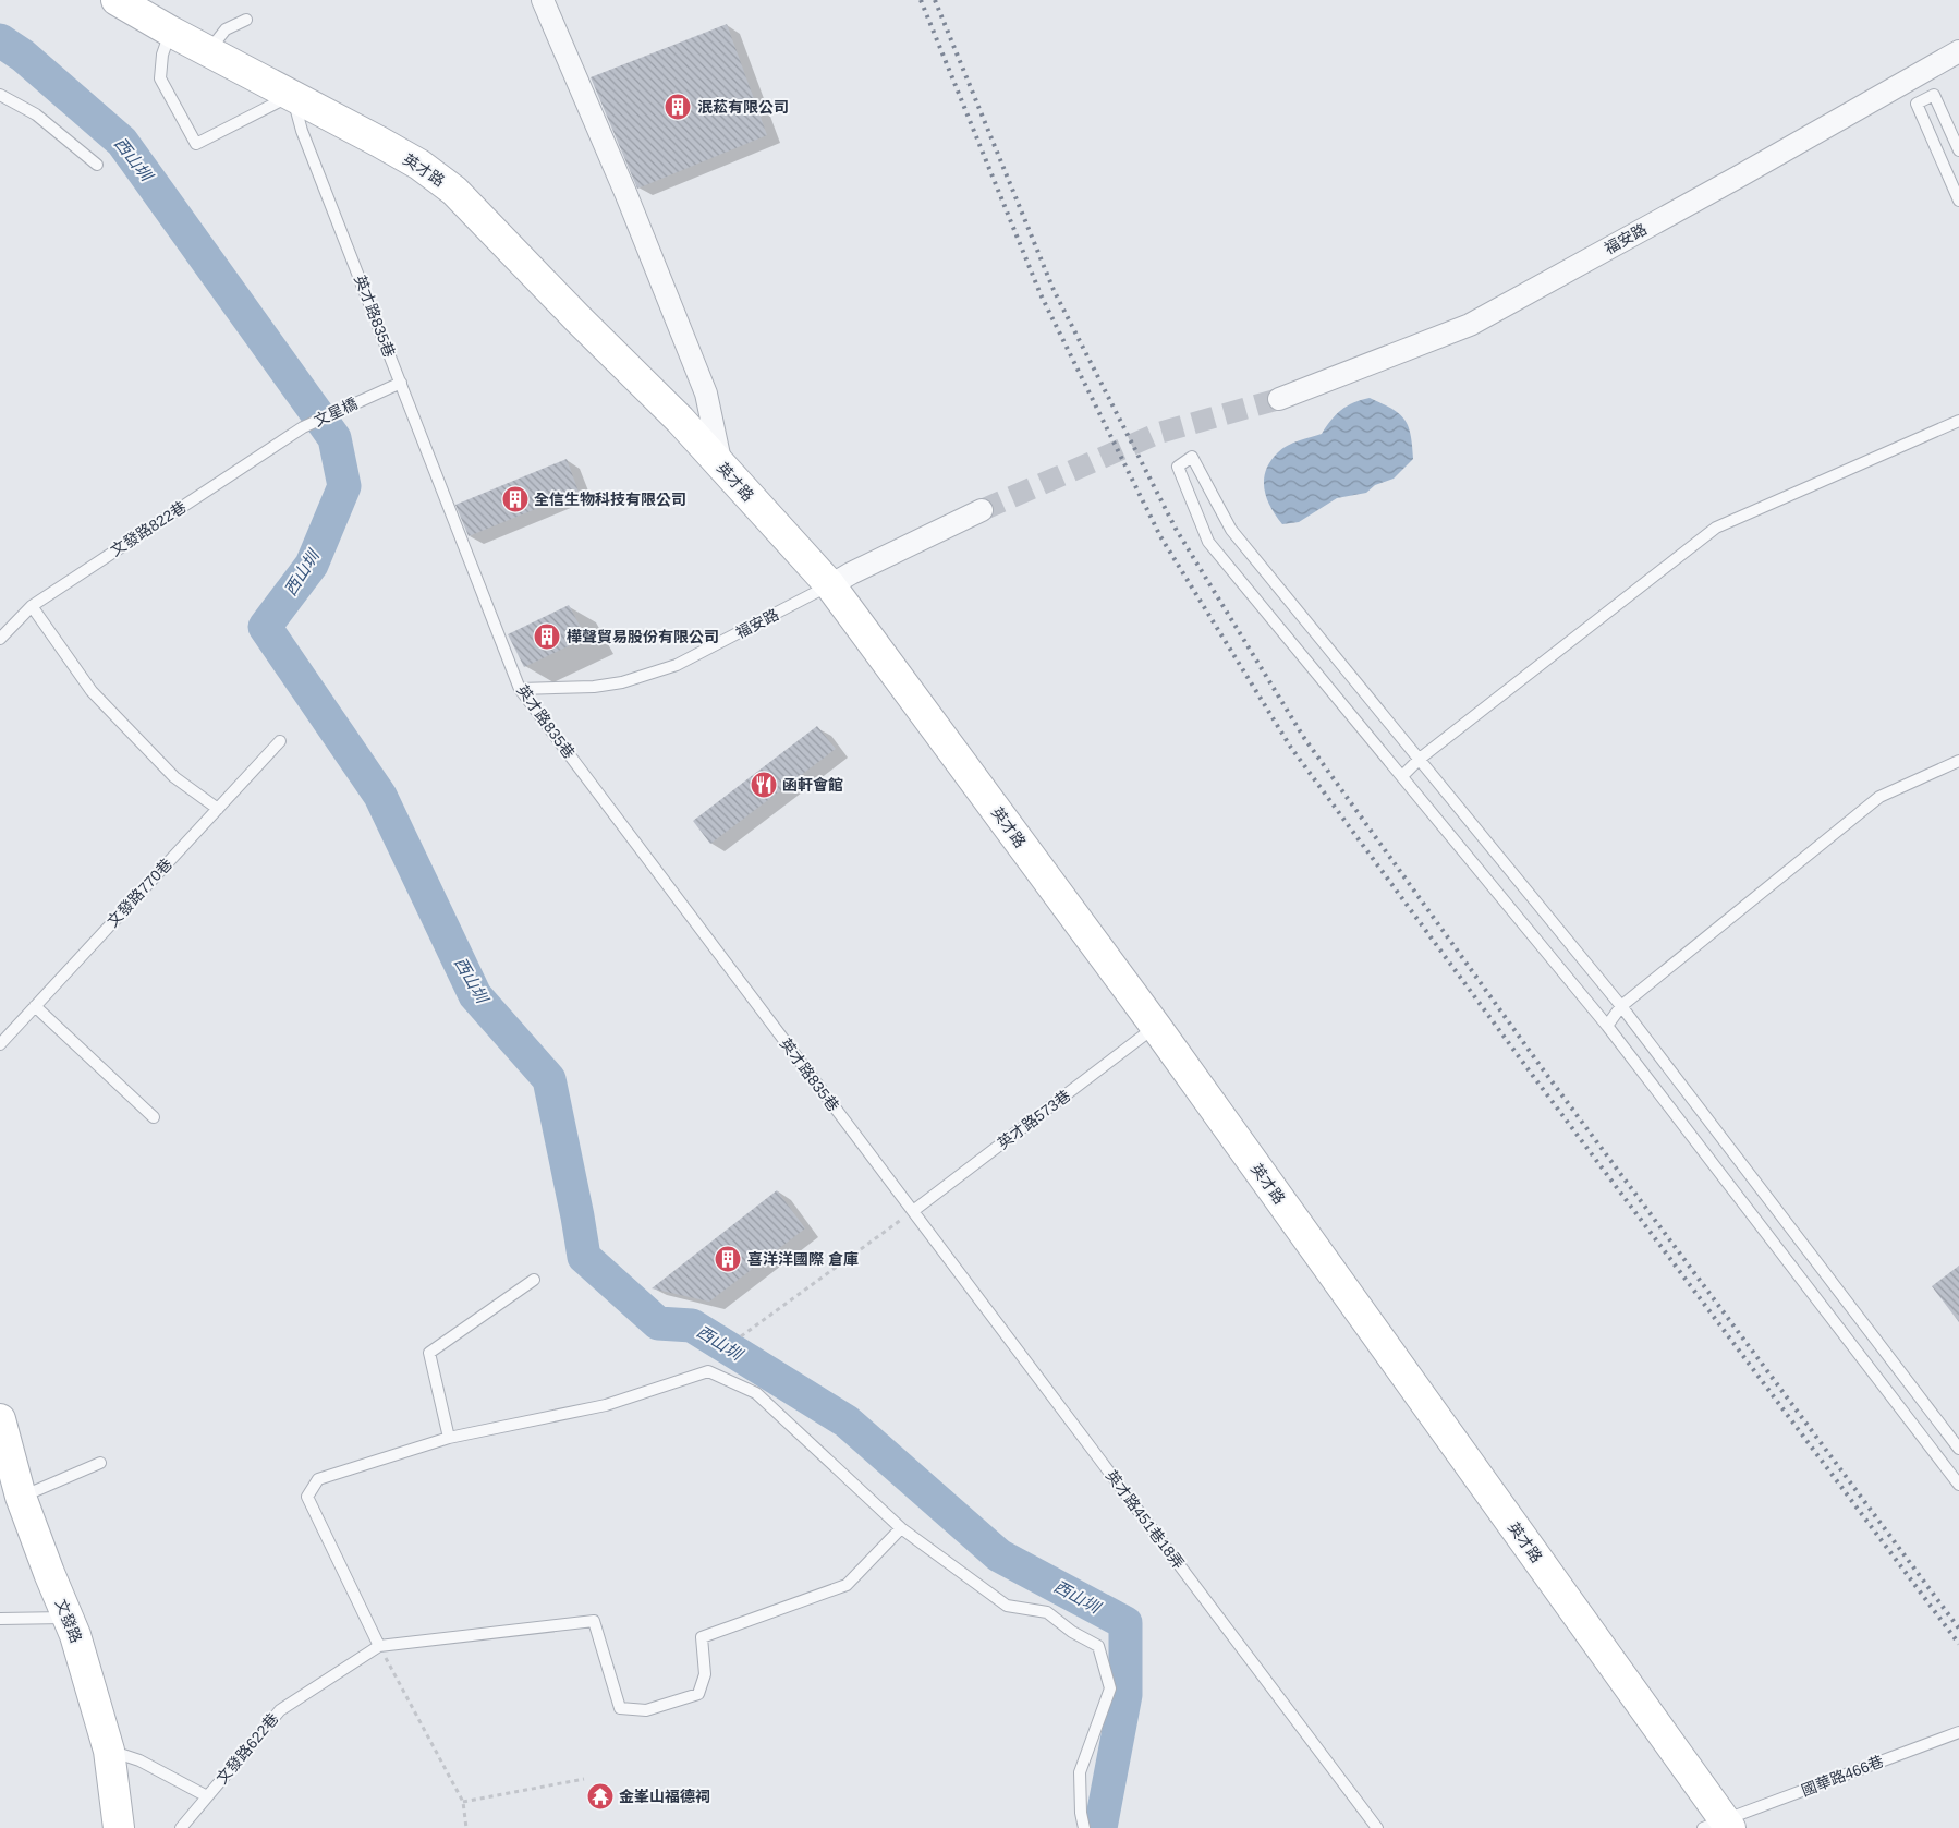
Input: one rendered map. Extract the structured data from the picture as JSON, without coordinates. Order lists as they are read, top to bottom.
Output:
{
  "streets": {
    "street": ["英才路", "福安路", "文發路"],
    "lane": [
      "英才路835巷",
      "文星橋",
      "文發路822巷",
      "文發路770巷",
      "英才路573巷",
      "英才路451巷18弄",
      "文發路622巷",
      "國華路466巷"
    ]
  },
  "crossings": [
    ["英才路", "福安路"],
    ["英才路", "英才路835巷"],
    ["英才路", "英才路573巷"],
    ["英才路", "國華路466巷"],
    ["福安路", "英才路835巷"],
    ["英才路835巷", "文星橋"],
    ["英才路835巷", "英才路573巷"],
    ["英才路835巷", "英才路451巷18弄"],
    ["文星橋", "文發路822巷"],
    ["英才路573巷", "英才路451巷18弄"]
  ],
  "water": ["西山圳"],
  "places": {
    "building": [
      "泯菘有限公司",
      "全信生物科技有限公司",
      "樺聲貿易股份有限公司",
      "喜洋洋國際 倉庫"
    ],
    "restaurant": ["函軒會館"],
    "temple": ["金峯山福德祠"]
  }
}
